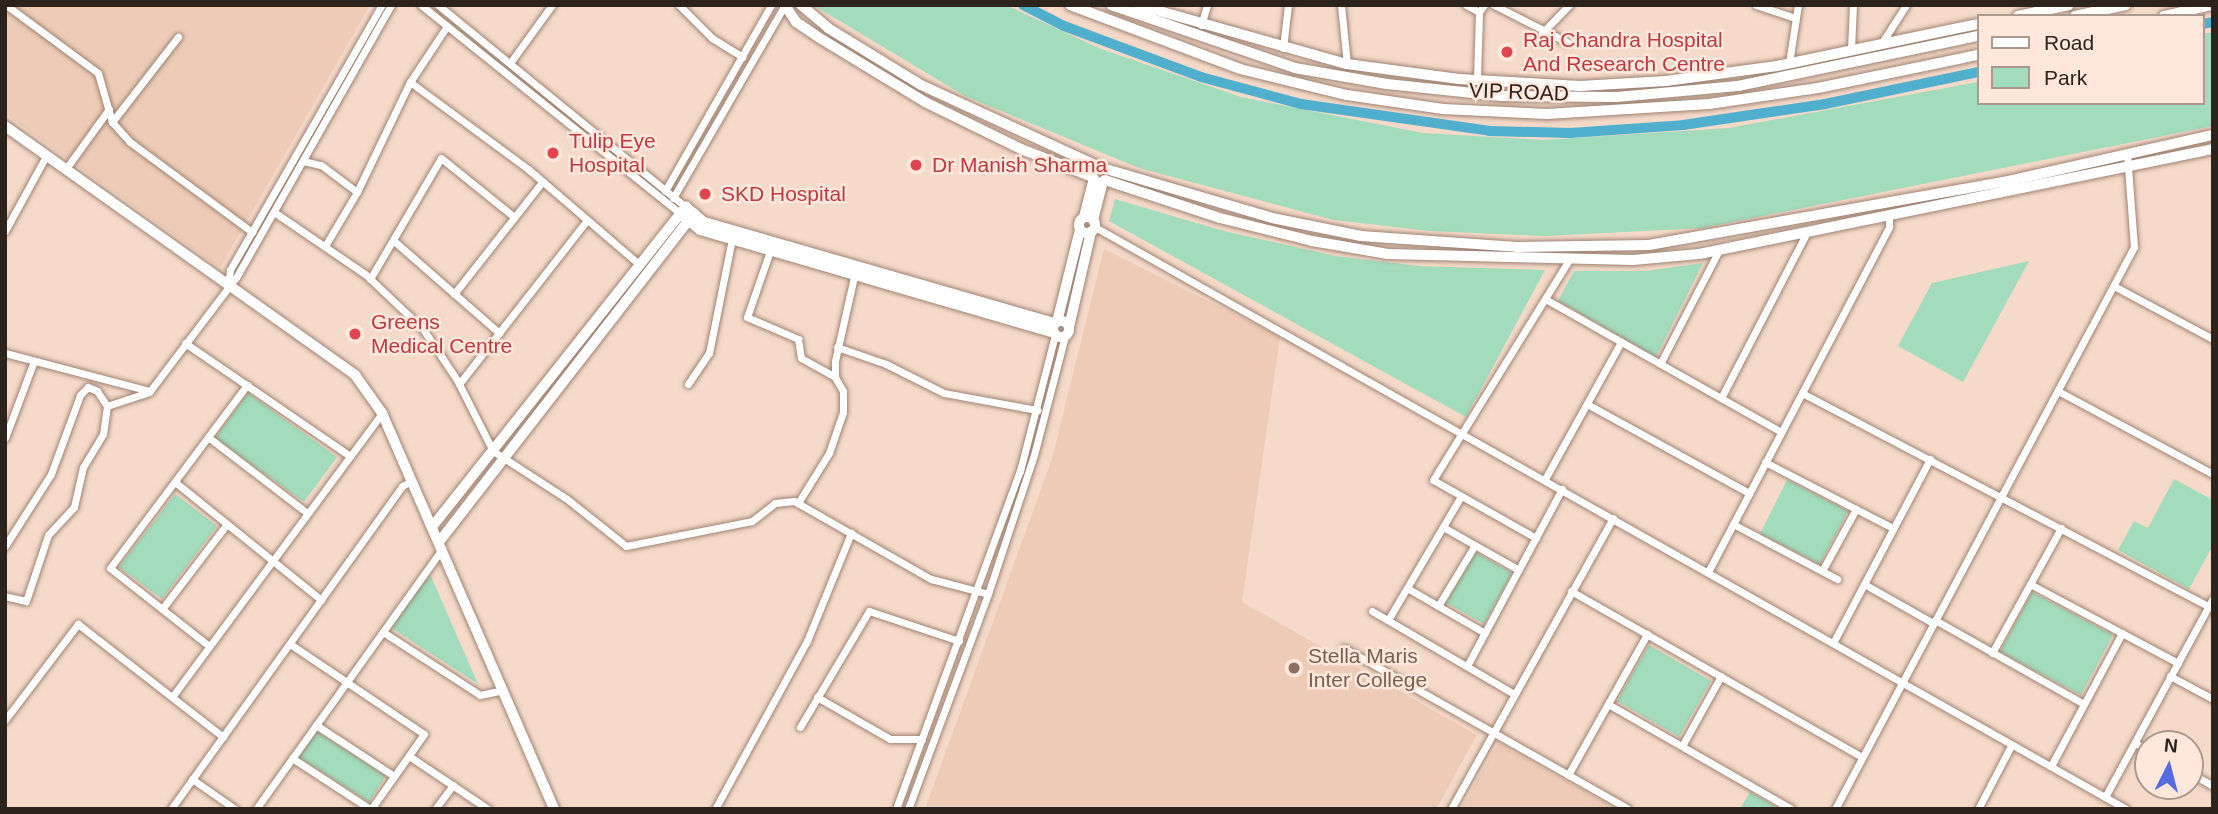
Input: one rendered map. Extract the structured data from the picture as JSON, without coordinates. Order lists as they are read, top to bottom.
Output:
{
  "streets": {
    "street": ["VIP ROAD"]
  },
  "places": [
    "Raj Chandra Hospital And Research Centre",
    "Tulip Eye Hospital",
    "Dr Manish Sharma",
    "SKD Hospital",
    "Greens Medical Centre",
    "Stella Maris Inter College"
  ],
  "legend": ["Road", "Park"],
  "north": "top"
}
